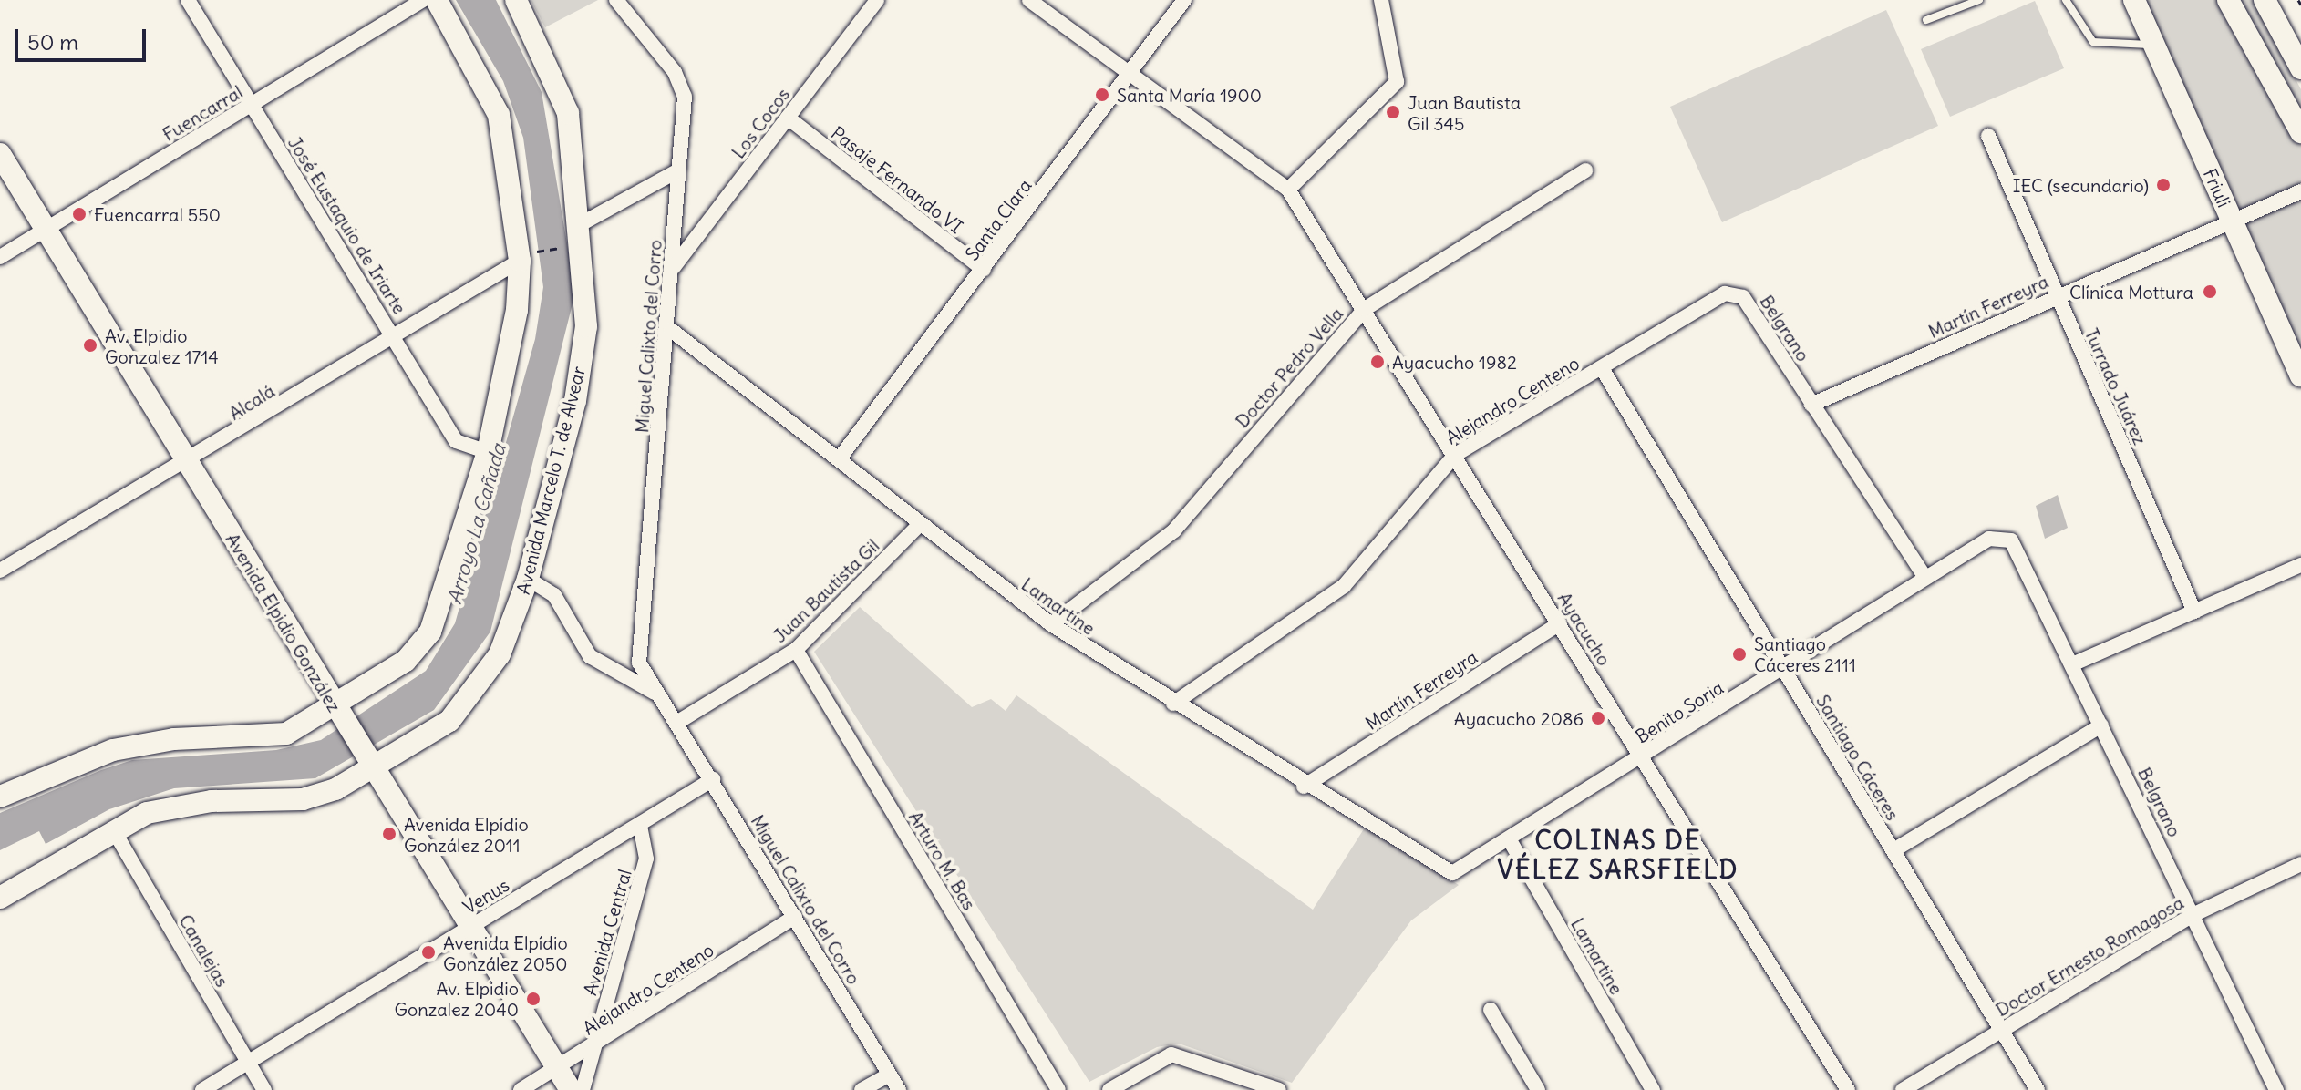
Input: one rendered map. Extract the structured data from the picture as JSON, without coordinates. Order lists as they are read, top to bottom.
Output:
{
  "streets": {
    "main road": ["Friuli", "Avenida Marcelo T. de Alvear", "Avenida Elpidio González"],
    "street": [
      "Fuencarral",
      "Los Cocos",
      "Pasaje Fernando VI",
      "Santa Clara",
      "José Eustaquio de Iriarte",
      "Martín Ferreyra",
      "Belgrano",
      "Miguel Calixto del Corro",
      "Doctor Pedro Vella",
      "Turrado Juárez",
      "Alejandro Centeno",
      "Alcalá",
      "Juan Bautista Gil",
      "Lamartine",
      "Ayacucho",
      "Benito Soria",
      "Santiago Cáceres",
      "Arturo M. Bas",
      "Venus",
      "Avenida Central",
      "Canalejas",
      "Doctor Ernesto Romagosa"
    ]
  },
  "crossings": [
    ["Fuencarral", "José Eustaquio de Iriarte"],
    ["Fuencarral", "Avenida Elpidio González"],
    ["Los Cocos", "Pasaje Fernando VI"],
    ["Los Cocos", "Miguel Calixto del Corro"],
    ["Pasaje Fernando VI", "Santa Clara"],
    ["Friuli", "Martín Ferreyra"],
    ["Santa Clara", "Lamartine"],
    ["José Eustaquio de Iriarte", "Alcalá"],
    ["Martín Ferreyra", "Belgrano"],
    ["Martín Ferreyra", "Turrado Juárez"],
    ["Martín Ferreyra", "Lamartine"],
    ["Martín Ferreyra", "Ayacucho"],
    ["Belgrano", "Alejandro Centeno"],
    ["Belgrano", "Benito Soria"],
    ["Belgrano", "Doctor Ernesto Romagosa"],
    ["Miguel Calixto del Corro", "Alejandro Centeno"],
    ["Miguel Calixto del Corro", "Avenida Marcelo T. de Alvear"],
    ["Miguel Calixto del Corro", "Juan Bautista Gil"],
    ["Miguel Calixto del Corro", "Lamartine"],
    ["Miguel Calixto del Corro", "Venus"],
    ["Doctor Pedro Vella", "Lamartine"],
    ["Doctor Pedro Vella", "Ayacucho"],
    ["Alejandro Centeno", "Lamartine"],
    ["Alejandro Centeno", "Avenida Elpidio González"],
    ["Alejandro Centeno", "Ayacucho"],
    ["Alejandro Centeno", "Santiago Cáceres"],
    ["Alejandro Centeno", "Avenida Central"],
    ["Alcalá", "Avenida Elpidio González"],
    ["Avenida Marcelo T. de Alvear", "Avenida Elpidio González"],
    ["Avenida Marcelo T. de Alvear", "Canalejas"],
    ["Juan Bautista Gil", "Lamartine"],
    ["Juan Bautista Gil", "Arturo M. Bas"],
    ["Lamartine", "Benito Soria"],
    ["Avenida Elpidio González", "Venus"],
    ["Ayacucho", "Benito Soria"],
    ["Benito Soria", "Santiago Cáceres"],
    ["Santiago Cáceres", "Doctor Ernesto Romagosa"],
    ["Venus", "Avenida Central"],
    ["Venus", "Canalejas"]
  ],
  "districts": ["COLINAS DE VÉLEZ SARSFIELD"],
  "water": ["Arroyo La Cañada"],
  "places": [
    "Santa María 1900",
    "Juan Bautista Gil 345",
    "IEC (secundario)",
    "Fuencarral 550",
    "Clínica Mottura",
    "Av. Elpidio Gonzalez 1714",
    "Ayacucho 1982",
    "Santiago Cáceres 2111",
    "Ayacucho 2086",
    "Avenida Elpídio González 2011",
    "Avenida Elpídio González 2050",
    "Av. Elpidio Gonzalez 2040"
  ],
  "scale_bar": "50 m"
}
